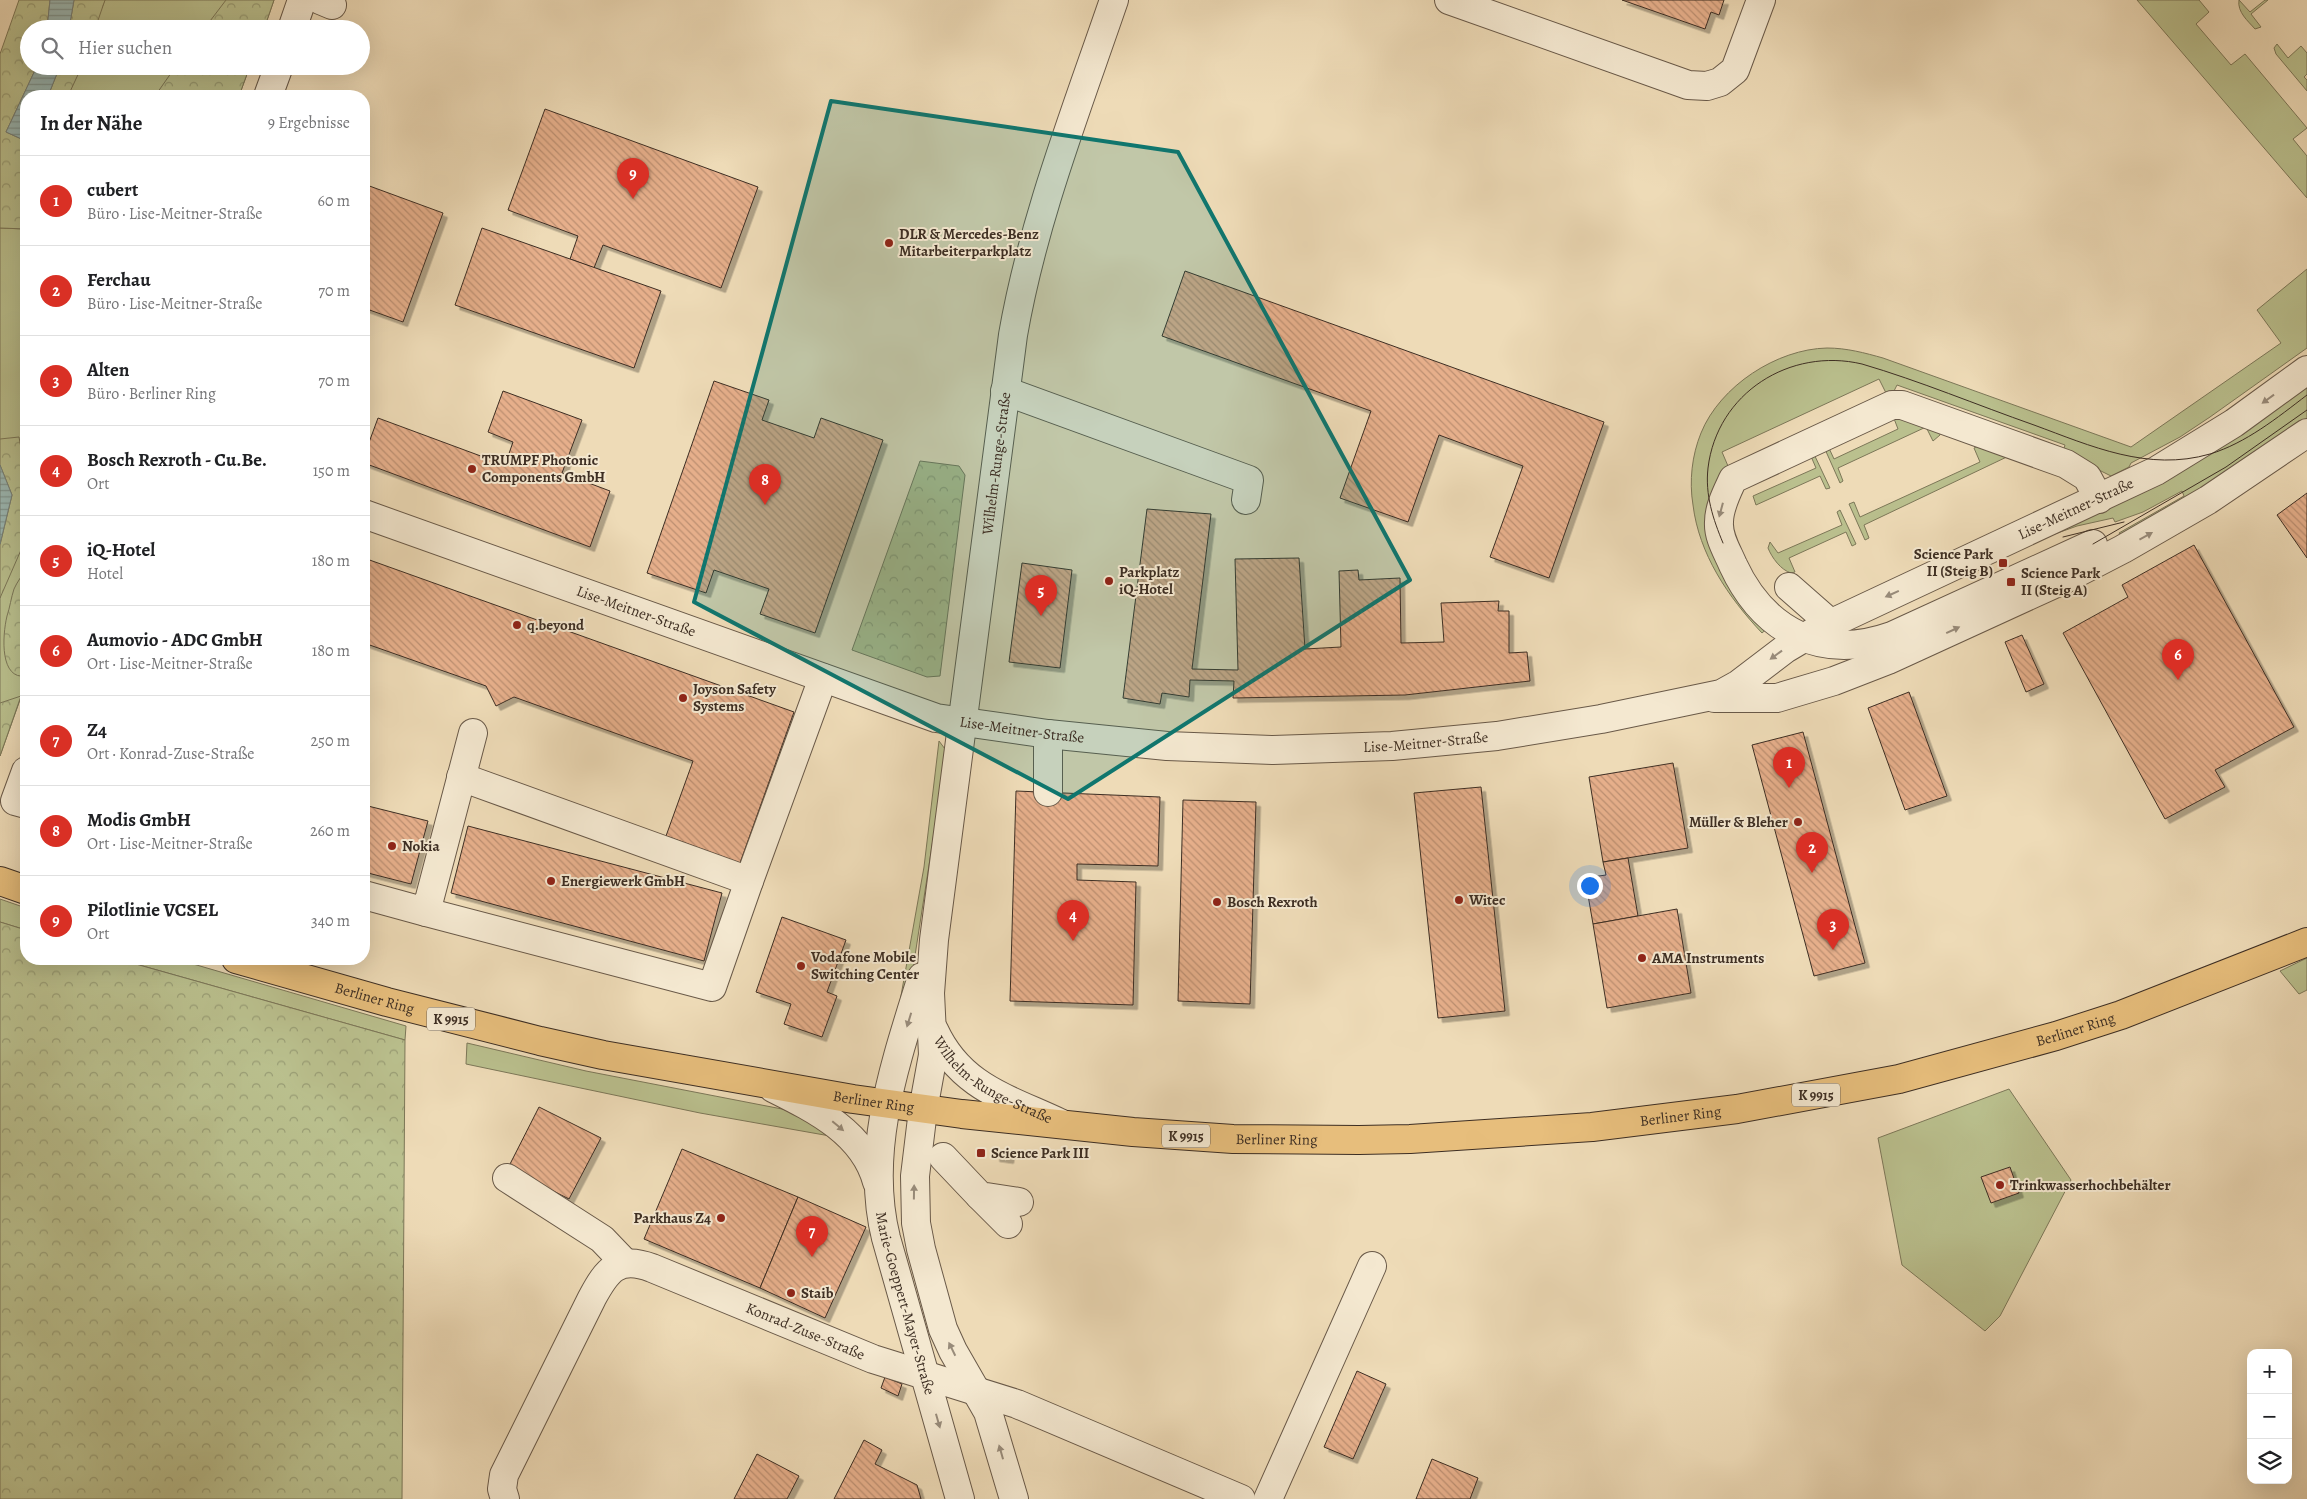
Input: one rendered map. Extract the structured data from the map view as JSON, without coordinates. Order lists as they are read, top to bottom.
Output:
{
  "streets": {
    "main road": ["Berliner Ring", "K 9915"],
    "street": [
      "Wilhelm-Runge-Straße",
      "Lise-Meitner-Straße",
      "Marie-Goeppert-Mayer-Straße",
      "Konrad-Zuse-Straße"
    ]
  },
  "crossings": [
    ["Wilhelm-Runge-Straße", "Lise-Meitner-Straße"],
    ["Wilhelm-Runge-Straße", "Berliner Ring"],
    ["Wilhelm-Runge-Straße", "Marie-Goeppert-Mayer-Straße"],
    ["Berliner Ring", "Marie-Goeppert-Mayer-Straße"],
    ["Marie-Goeppert-Mayer-Straße", "Konrad-Zuse-Straße"]
  ],
  "places": {
    "other": [
      "DLR & Mercedes-Benz Mitarbeiterparkplatz",
      "TRUMPF Photonic Components GmbH",
      "Parkplatz iQ-Hotel",
      "q.beyond",
      "Joyson Safety Systems",
      "Müller & Bleher",
      "Nokia",
      "Energiewerk GmbH",
      "Witec",
      "Bosch Rexroth",
      "AMA Instruments",
      "Vodafone Mobile Switching Center",
      "Trinkwasserhochbehälter",
      "Parkhaus Z4",
      "Staib"
    ],
    "transit": ["Science Park II (Steig B)", "Science Park II (Steig A)", "Science Park III"]
  },
  "page": {
    "search": "Hier suchen",
    "heading": ["In der Nähe", "9 Ergebnisse"],
    "list": [
      {
        "mark": "1",
        "name": "cubert",
        "note": "Büro · Lise-Meitner-Straße",
        "value": "60 m"
      },
      {
        "mark": "2",
        "name": "Ferchau",
        "note": "Büro · Lise-Meitner-Straße",
        "value": "70 m"
      },
      {
        "mark": "3",
        "name": "Alten",
        "note": "Büro · Berliner Ring",
        "value": "70 m"
      },
      {
        "mark": "4",
        "name": "Bosch Rexroth - Cu.Be.",
        "note": "Ort",
        "value": "150 m"
      },
      {
        "mark": "5",
        "name": "iQ-Hotel",
        "note": "Hotel",
        "value": "180 m"
      },
      {
        "mark": "6",
        "name": "Aumovio - ADC GmbH",
        "note": "Ort · Lise-Meitner-Straße",
        "value": "180 m"
      },
      {
        "mark": "7",
        "name": "Z4",
        "note": "Ort · Konrad-Zuse-Straße",
        "value": "250 m"
      },
      {
        "mark": "8",
        "name": "Modis GmbH",
        "note": "Ort · Lise-Meitner-Straße",
        "value": "260 m"
      },
      {
        "mark": "9",
        "name": "Pilotlinie VCSEL",
        "note": "Ort",
        "value": "340 m"
      }
    ],
    "pins": [
      "9",
      "8",
      "5",
      "6",
      "1",
      "2",
      "4",
      "3",
      "7"
    ],
    "map_buttons": ["+", "−"]
  }
}
